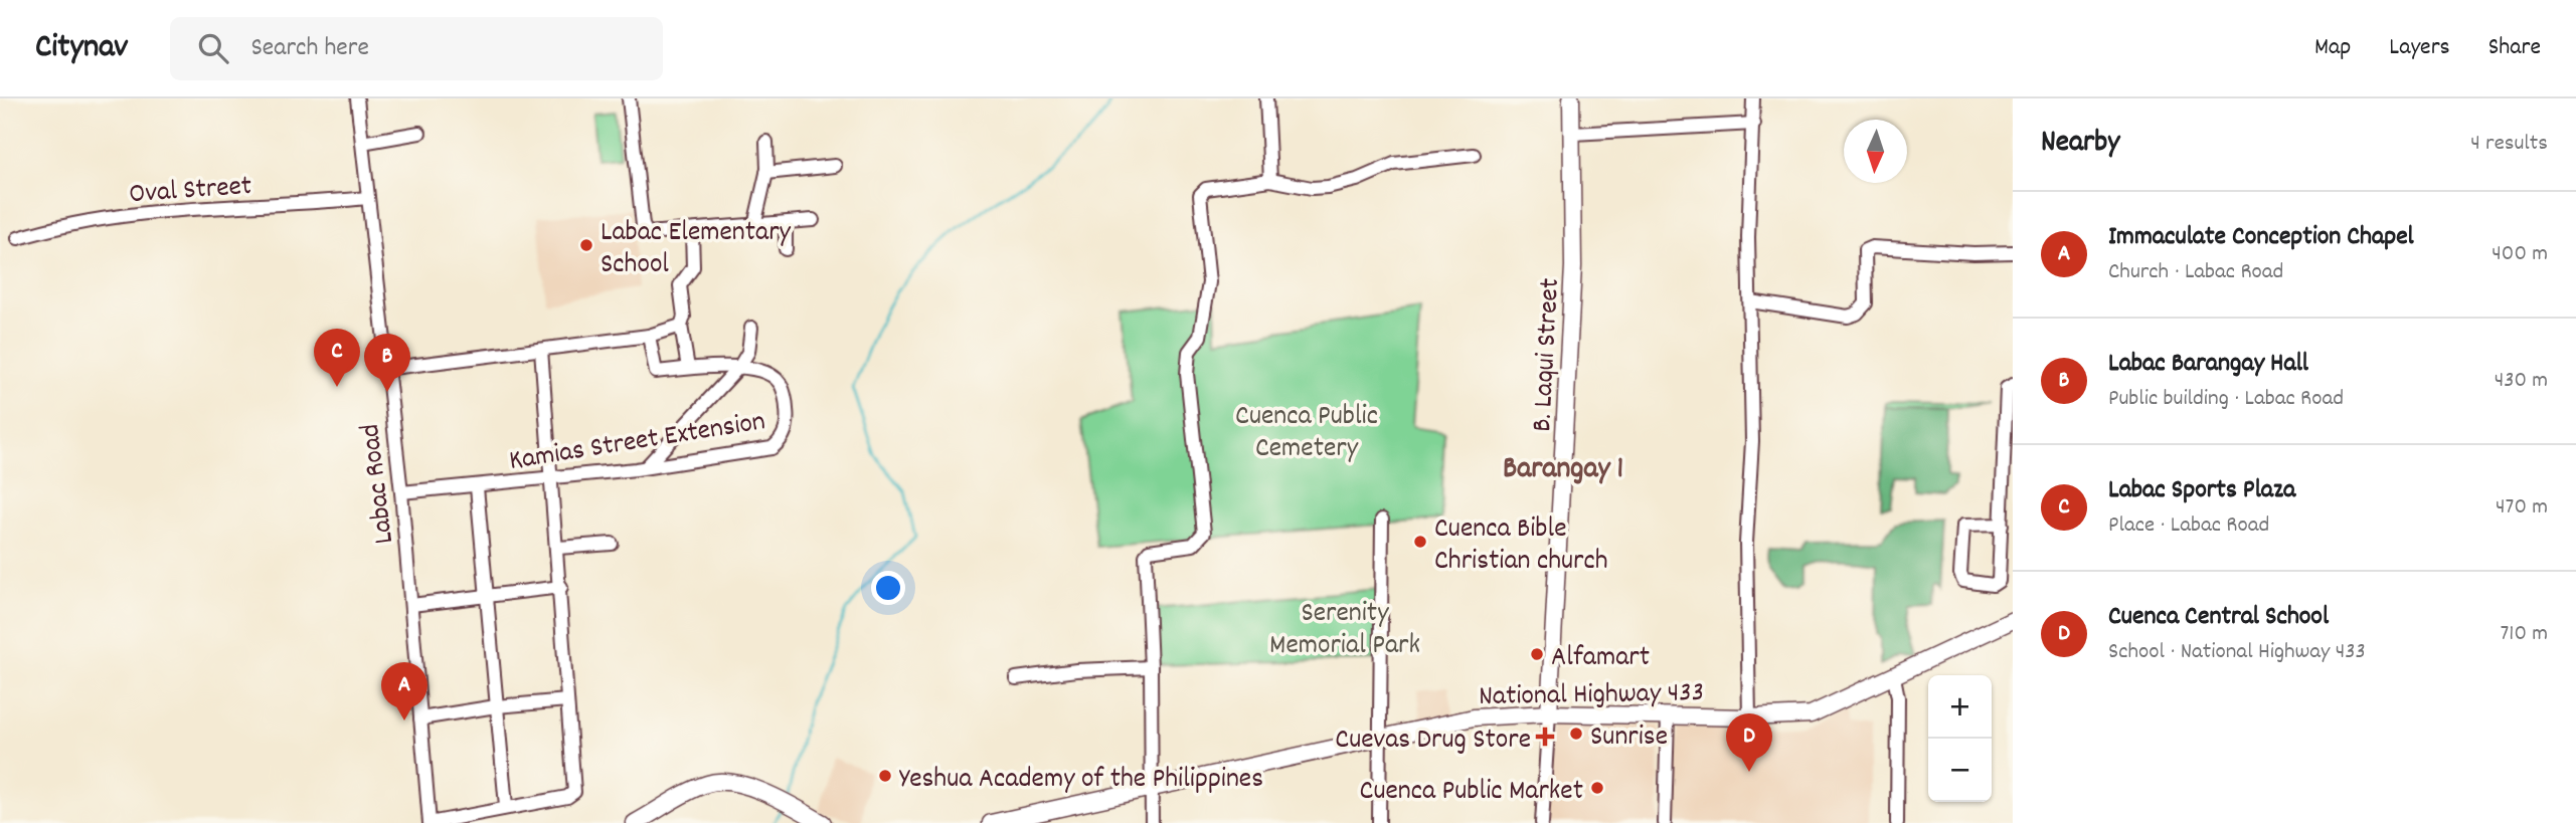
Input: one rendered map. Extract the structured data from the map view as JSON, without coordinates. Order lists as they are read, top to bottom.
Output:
{
  "streets": {
    "main road": ["B. Laqui Street", "National Highway 433"],
    "street": ["Oval Street", "Kamias Street Extension", "Labac Road"]
  },
  "crossings": [
    ["Oval Street", "Labac Road"],
    ["B. Laqui Street", "National Highway 433"],
    ["Kamias Street Extension", "Labac Road"]
  ],
  "districts": ["Barangay 1"],
  "parks": ["Cuenca Public Cemetery", "Serenity Memorial Park"],
  "places": {
    "other": [
      "Labac Elementary School",
      "Cuenca Bible Christian church",
      "Alfamart",
      "Sunrise",
      "Yeshua Academy of the Philippines",
      "Cuenca Public Market"
    ],
    "health": ["Cuevas Drug Store"]
  },
  "north": "bottom",
  "page": {
    "header": "Citynav",
    "search": "Search here",
    "nav": ["Map", "Layers", "Share"],
    "heading": ["Nearby", "4 results"],
    "list": [
      {
        "mark": "A",
        "name": "Immaculate Conception Chapel",
        "note": "Church · Labac Road",
        "value": "400 m"
      },
      {
        "mark": "B",
        "name": "Labac Barangay Hall",
        "note": "Public building · Labac Road",
        "value": "430 m"
      },
      {
        "mark": "C",
        "name": "Labac Sports Plaza",
        "note": "Place · Labac Road",
        "value": "470 m"
      },
      {
        "mark": "D",
        "name": "Cuenca Central School",
        "note": "School · National Highway 433",
        "value": "710 m"
      }
    ],
    "pins": [
      "C",
      "B",
      "A",
      "D"
    ],
    "map_buttons": ["+", "−"]
  }
}
